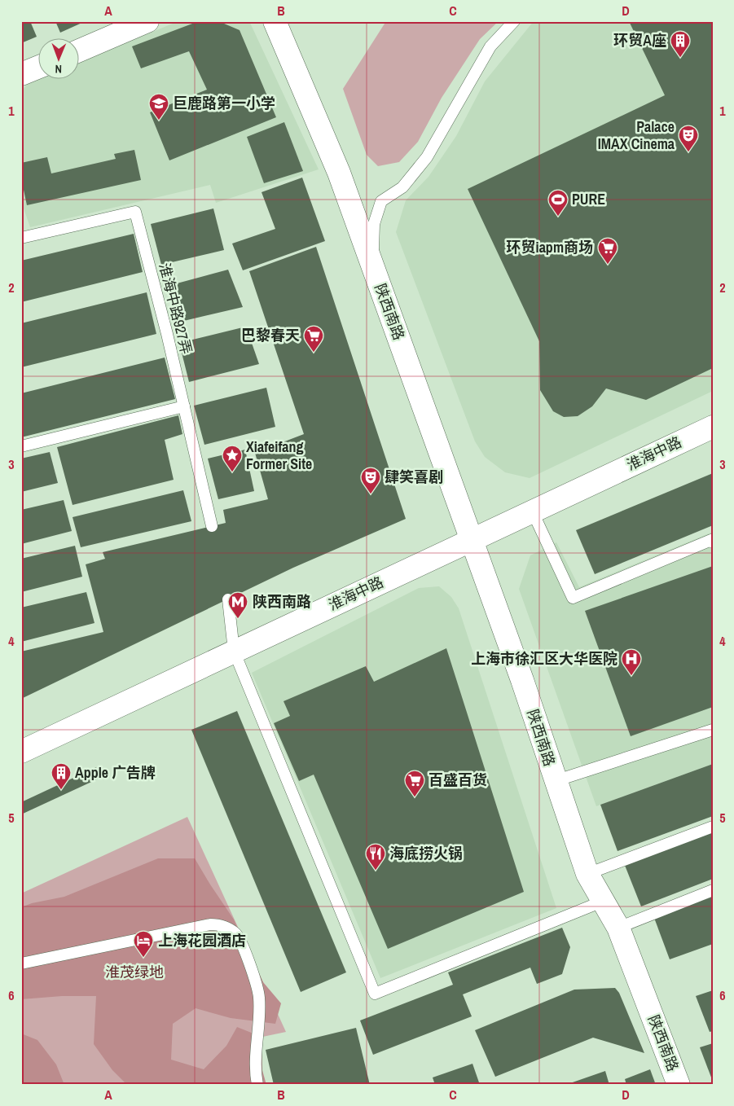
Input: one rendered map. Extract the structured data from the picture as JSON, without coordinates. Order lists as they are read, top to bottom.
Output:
{
  "streets": {
    "main road": ["陕西南路", "淮海中路"],
    "lane": ["淮海中路927弄"]
  },
  "crossings": [
    ["陕西南路", "淮海中路"]
  ],
  "parks": ["淮茂绿地"],
  "places": {
    "building": ["环贸A座", "Apple 广告牌"],
    "school or university": ["巨鹿路第一小学"],
    "theatre": ["Palace IMAX Cinema", "肆笑喜剧"],
    "sports": ["PURE"],
    "supermarket": ["环贸iapm商场", "巴黎春天", "百盛百货"],
    "place": ["Xiafeifang Former Site"],
    "metro station": ["陕西南路"],
    "hospital": ["上海市徐汇区大华医院"],
    "restaurant": ["海底捞火锅"],
    "hotel": ["上海花园酒店"]
  },
  "north": "bottom",
  "grid": {
    "columns": [
      "A",
      "B",
      "C",
      "D"
    ],
    "rows": [
      "1",
      "2",
      "3",
      "4",
      "5",
      "6"
    ]
  }
}
